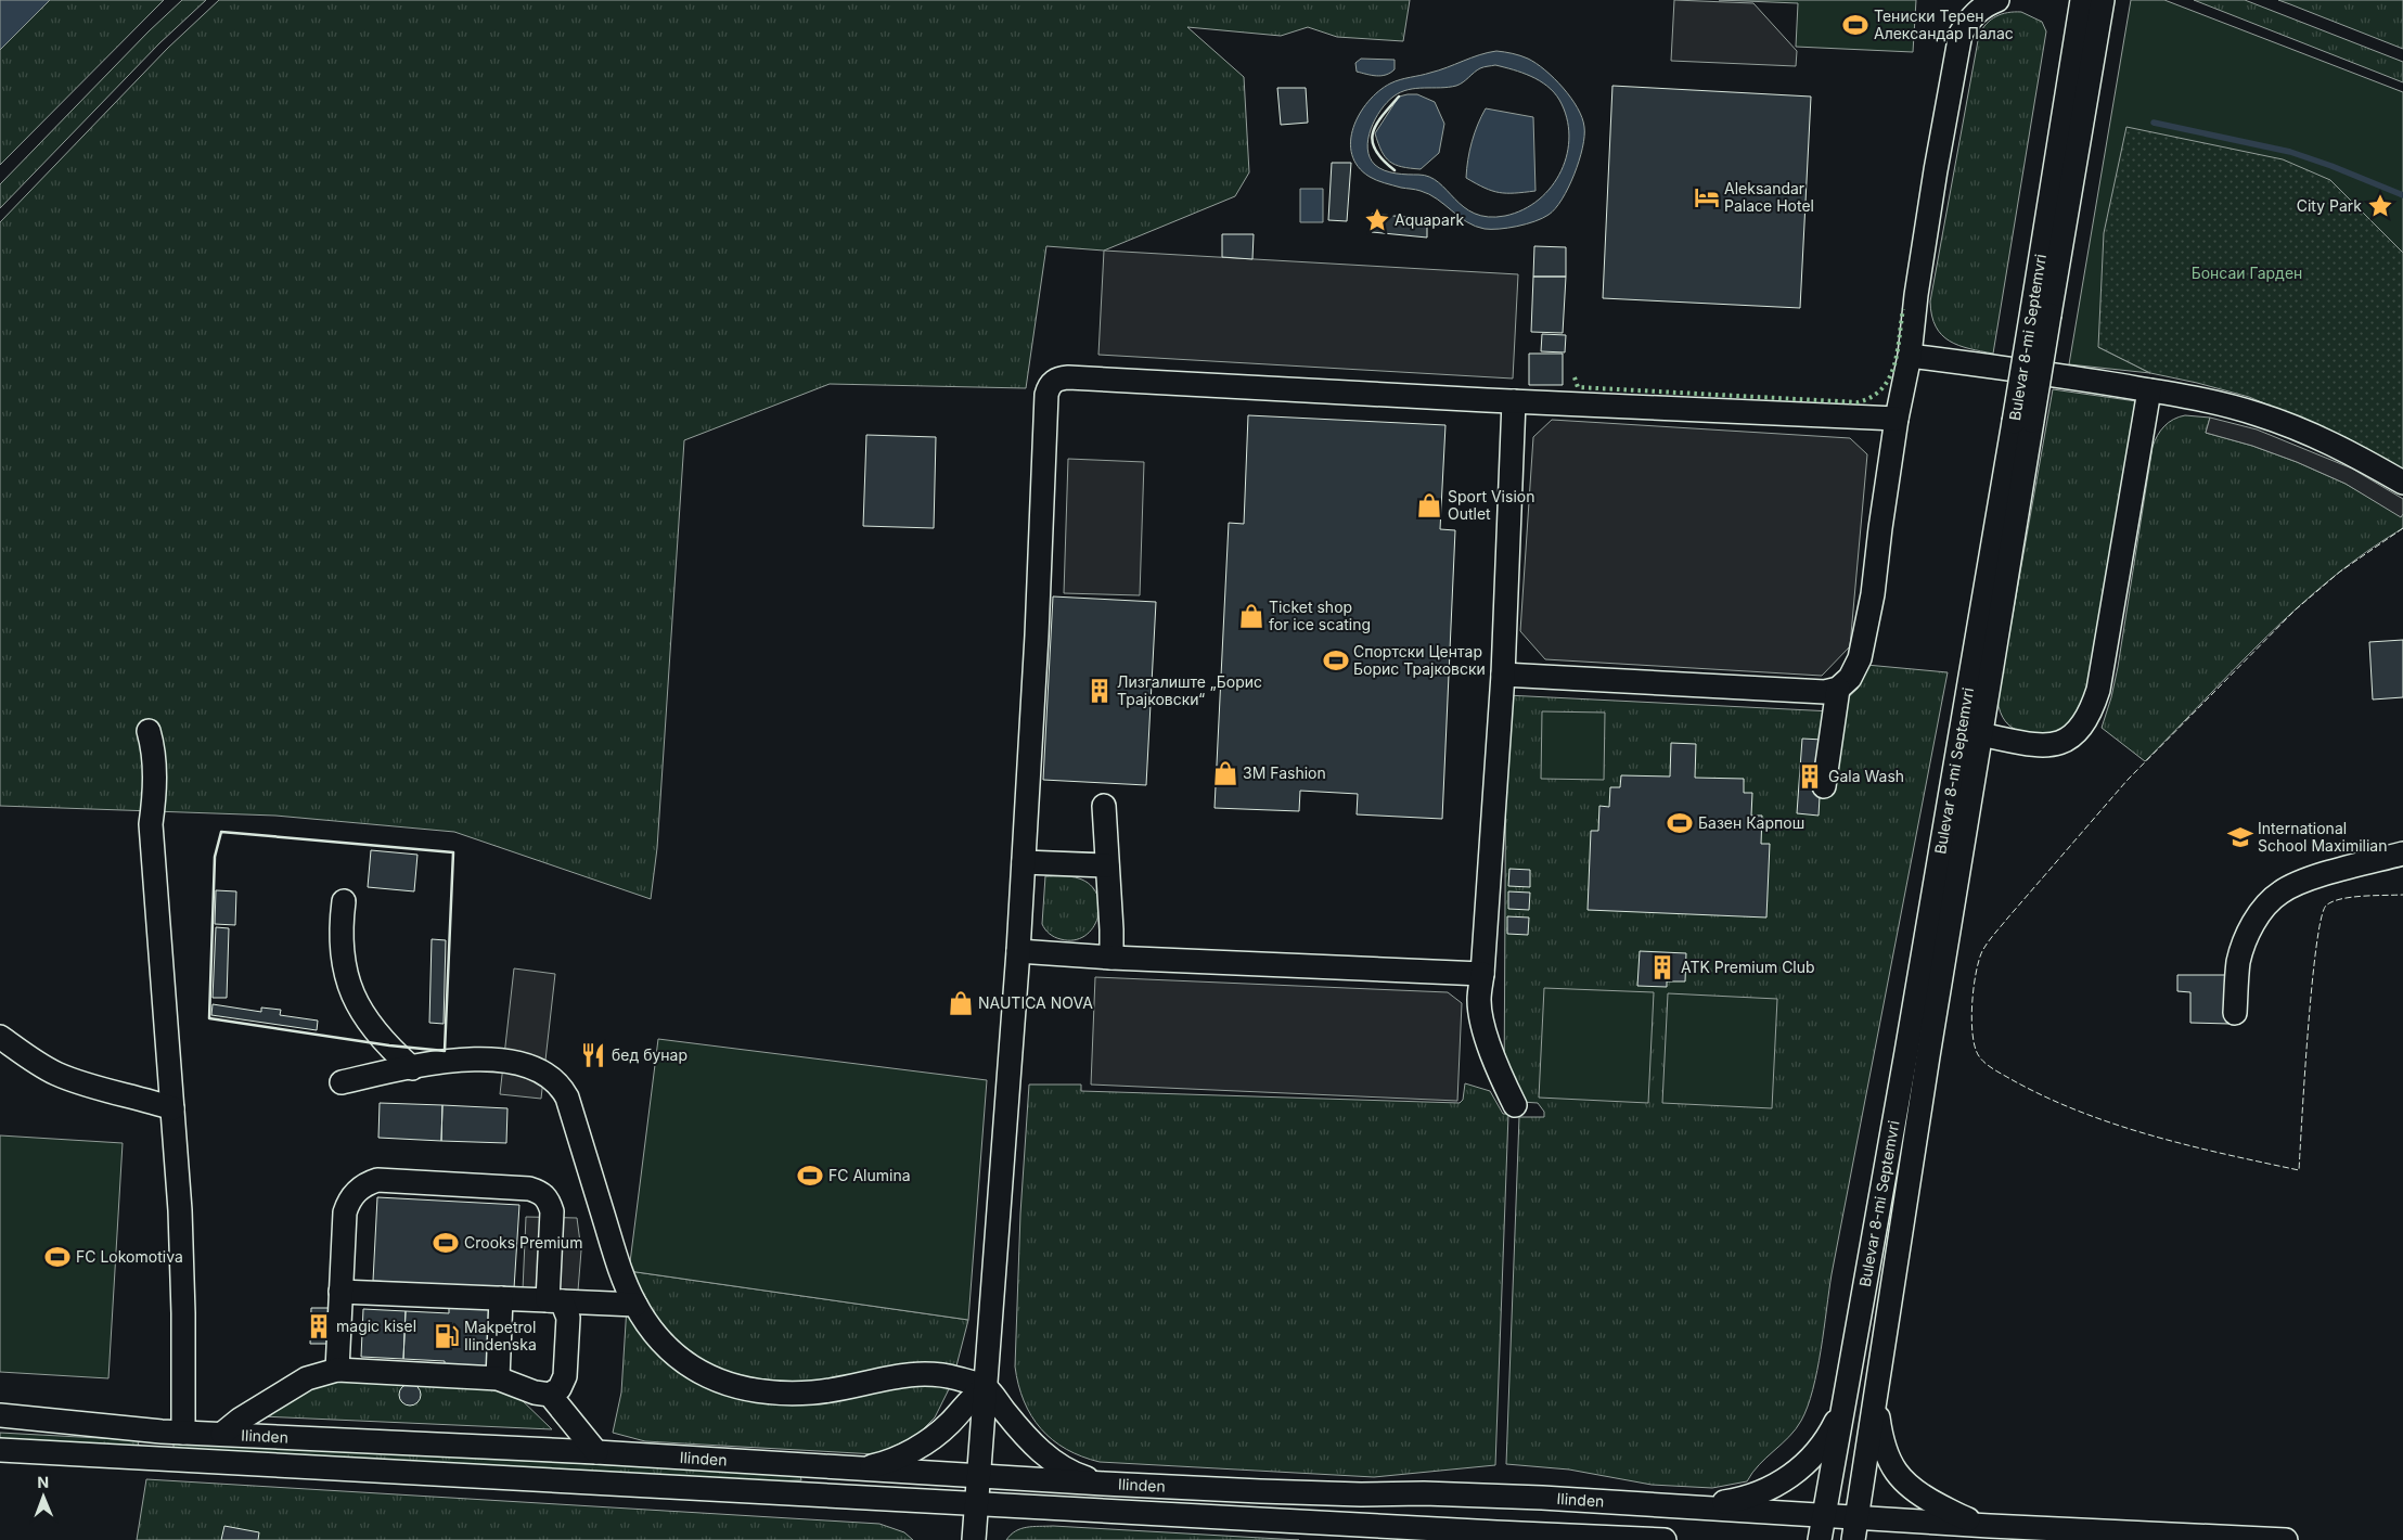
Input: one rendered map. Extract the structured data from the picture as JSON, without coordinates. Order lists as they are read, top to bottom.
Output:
{
  "streets": {
    "street": ["Bulevar 8-mi Septemvri", "Ilinden"]
  },
  "crossings": [
    ["Bulevar 8-mi Septemvri", "Ilinden"]
  ],
  "parks": ["Бонсаи Гарден"],
  "places": {
    "sports": [
      "Тениски Терен Александар Палас",
      "Спортски Центар Борис Трајковски",
      "Базен Карпош",
      "FC Alumina",
      "Crooks Premium",
      "FC Lokomotiva"
    ],
    "hotel": ["Aleksandar Palace Hotel"],
    "place": ["City Park", "Aquapark"],
    "shop": [
      "Sport Vision Outlet",
      "Ticket shop for ice scating",
      "3M Fashion",
      "NAUTICA NOVA"
    ],
    "building": [
      "Лизгалиште „Борис Трајковски“",
      "Gala Wash",
      "ATK Premium Club",
      "magic kisel"
    ],
    "school or university": ["International School Maximilian"],
    "restaurant": ["бед бунар"],
    "fuel station": ["Makpetrol Ilindenska"]
  },
  "north": "top"
}
